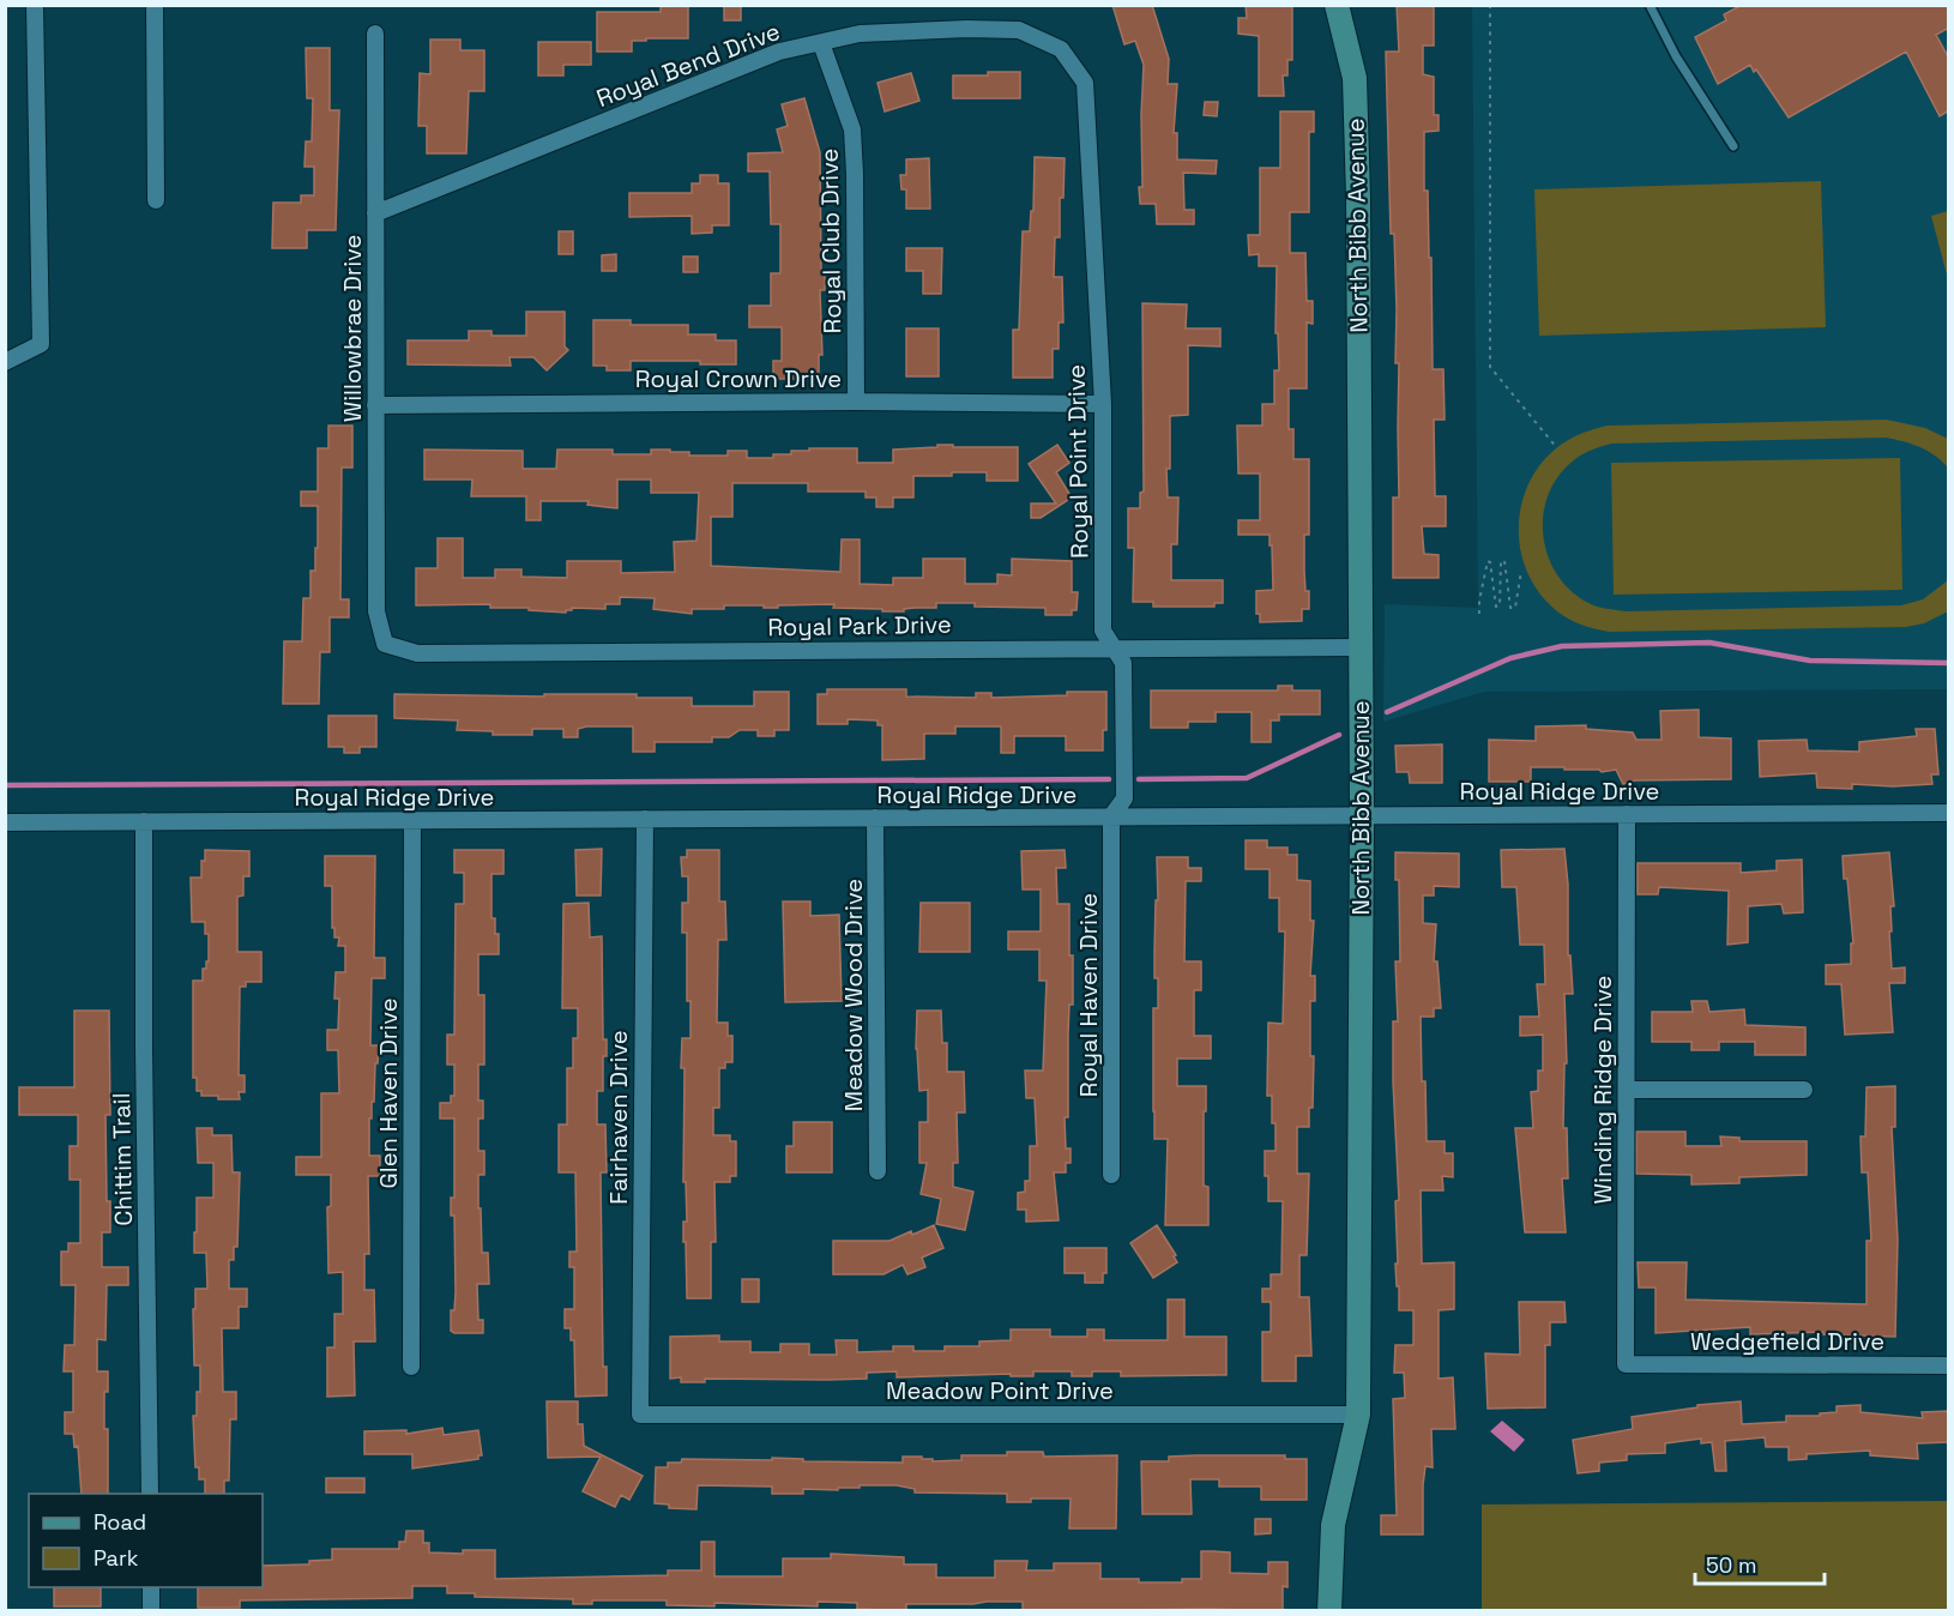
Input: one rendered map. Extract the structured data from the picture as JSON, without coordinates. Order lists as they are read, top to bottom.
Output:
{
  "streets": {
    "main road": ["North Bibb Avenue"],
    "street": [
      "Royal Bend Drive",
      "Royal Club Drive",
      "Willowbrae Drive",
      "Royal Crown Drive",
      "Royal Point Drive",
      "Royal Park Drive",
      "Royal Ridge Drive",
      "Meadow Wood Drive",
      "Royal Haven Drive",
      "Winding Ridge Drive",
      "Glen Haven Drive",
      "Fairhaven Drive",
      "Chittim Trail",
      "Wedgefield Drive",
      "Meadow Point Drive"
    ]
  },
  "crossings": [
    ["Royal Bend Drive", "Royal Club Drive"],
    ["Royal Bend Drive", "Willowbrae Drive"],
    ["Royal Bend Drive", "Royal Point Drive"],
    ["North Bibb Avenue", "Royal Park Drive"],
    ["North Bibb Avenue", "Royal Ridge Drive"],
    ["North Bibb Avenue", "Meadow Point Drive"],
    ["Royal Club Drive", "Royal Crown Drive"],
    ["Willowbrae Drive", "Royal Crown Drive"],
    ["Willowbrae Drive", "Royal Park Drive"],
    ["Royal Crown Drive", "Royal Point Drive"],
    ["Royal Point Drive", "Royal Park Drive"],
    ["Royal Point Drive", "Royal Ridge Drive"],
    ["Royal Point Drive", "Royal Haven Drive"],
    ["Royal Ridge Drive", "Meadow Wood Drive"],
    ["Royal Ridge Drive", "Royal Haven Drive"],
    ["Royal Ridge Drive", "Winding Ridge Drive"],
    ["Royal Ridge Drive", "Glen Haven Drive"],
    ["Royal Ridge Drive", "Fairhaven Drive"],
    ["Royal Ridge Drive", "Chittim Trail"],
    ["Winding Ridge Drive", "Wedgefield Drive"],
    ["Fairhaven Drive", "Meadow Point Drive"]
  ],
  "legend": ["Road", "Park"],
  "scale_bar": "50 m"
}
